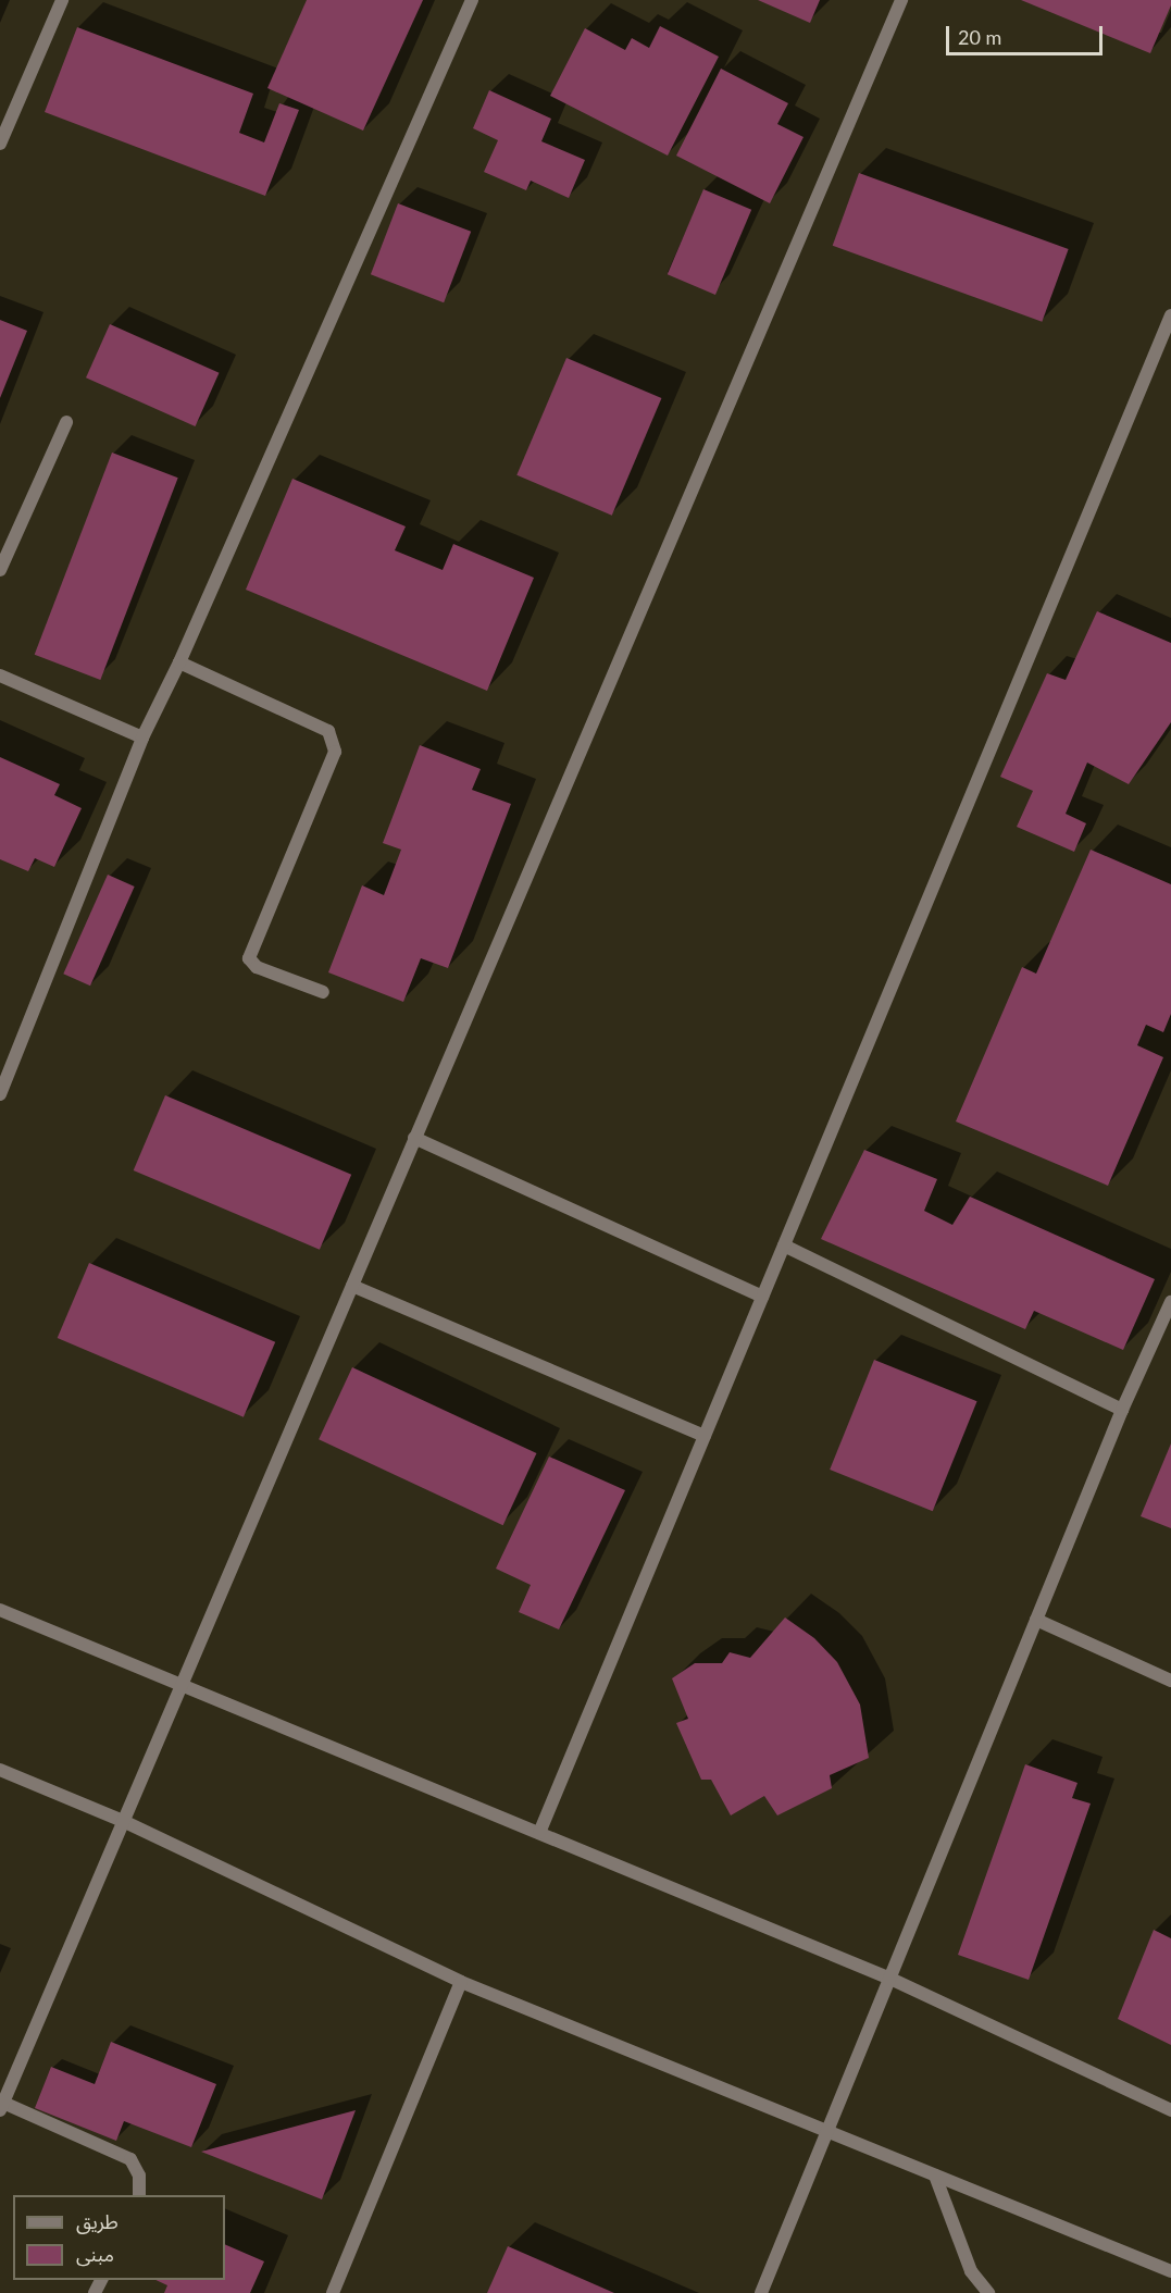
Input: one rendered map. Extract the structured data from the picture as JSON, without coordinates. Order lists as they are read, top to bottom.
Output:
{
  "legend": ["طريق", "مبنى"],
  "scale_bar": "20 m"
}
